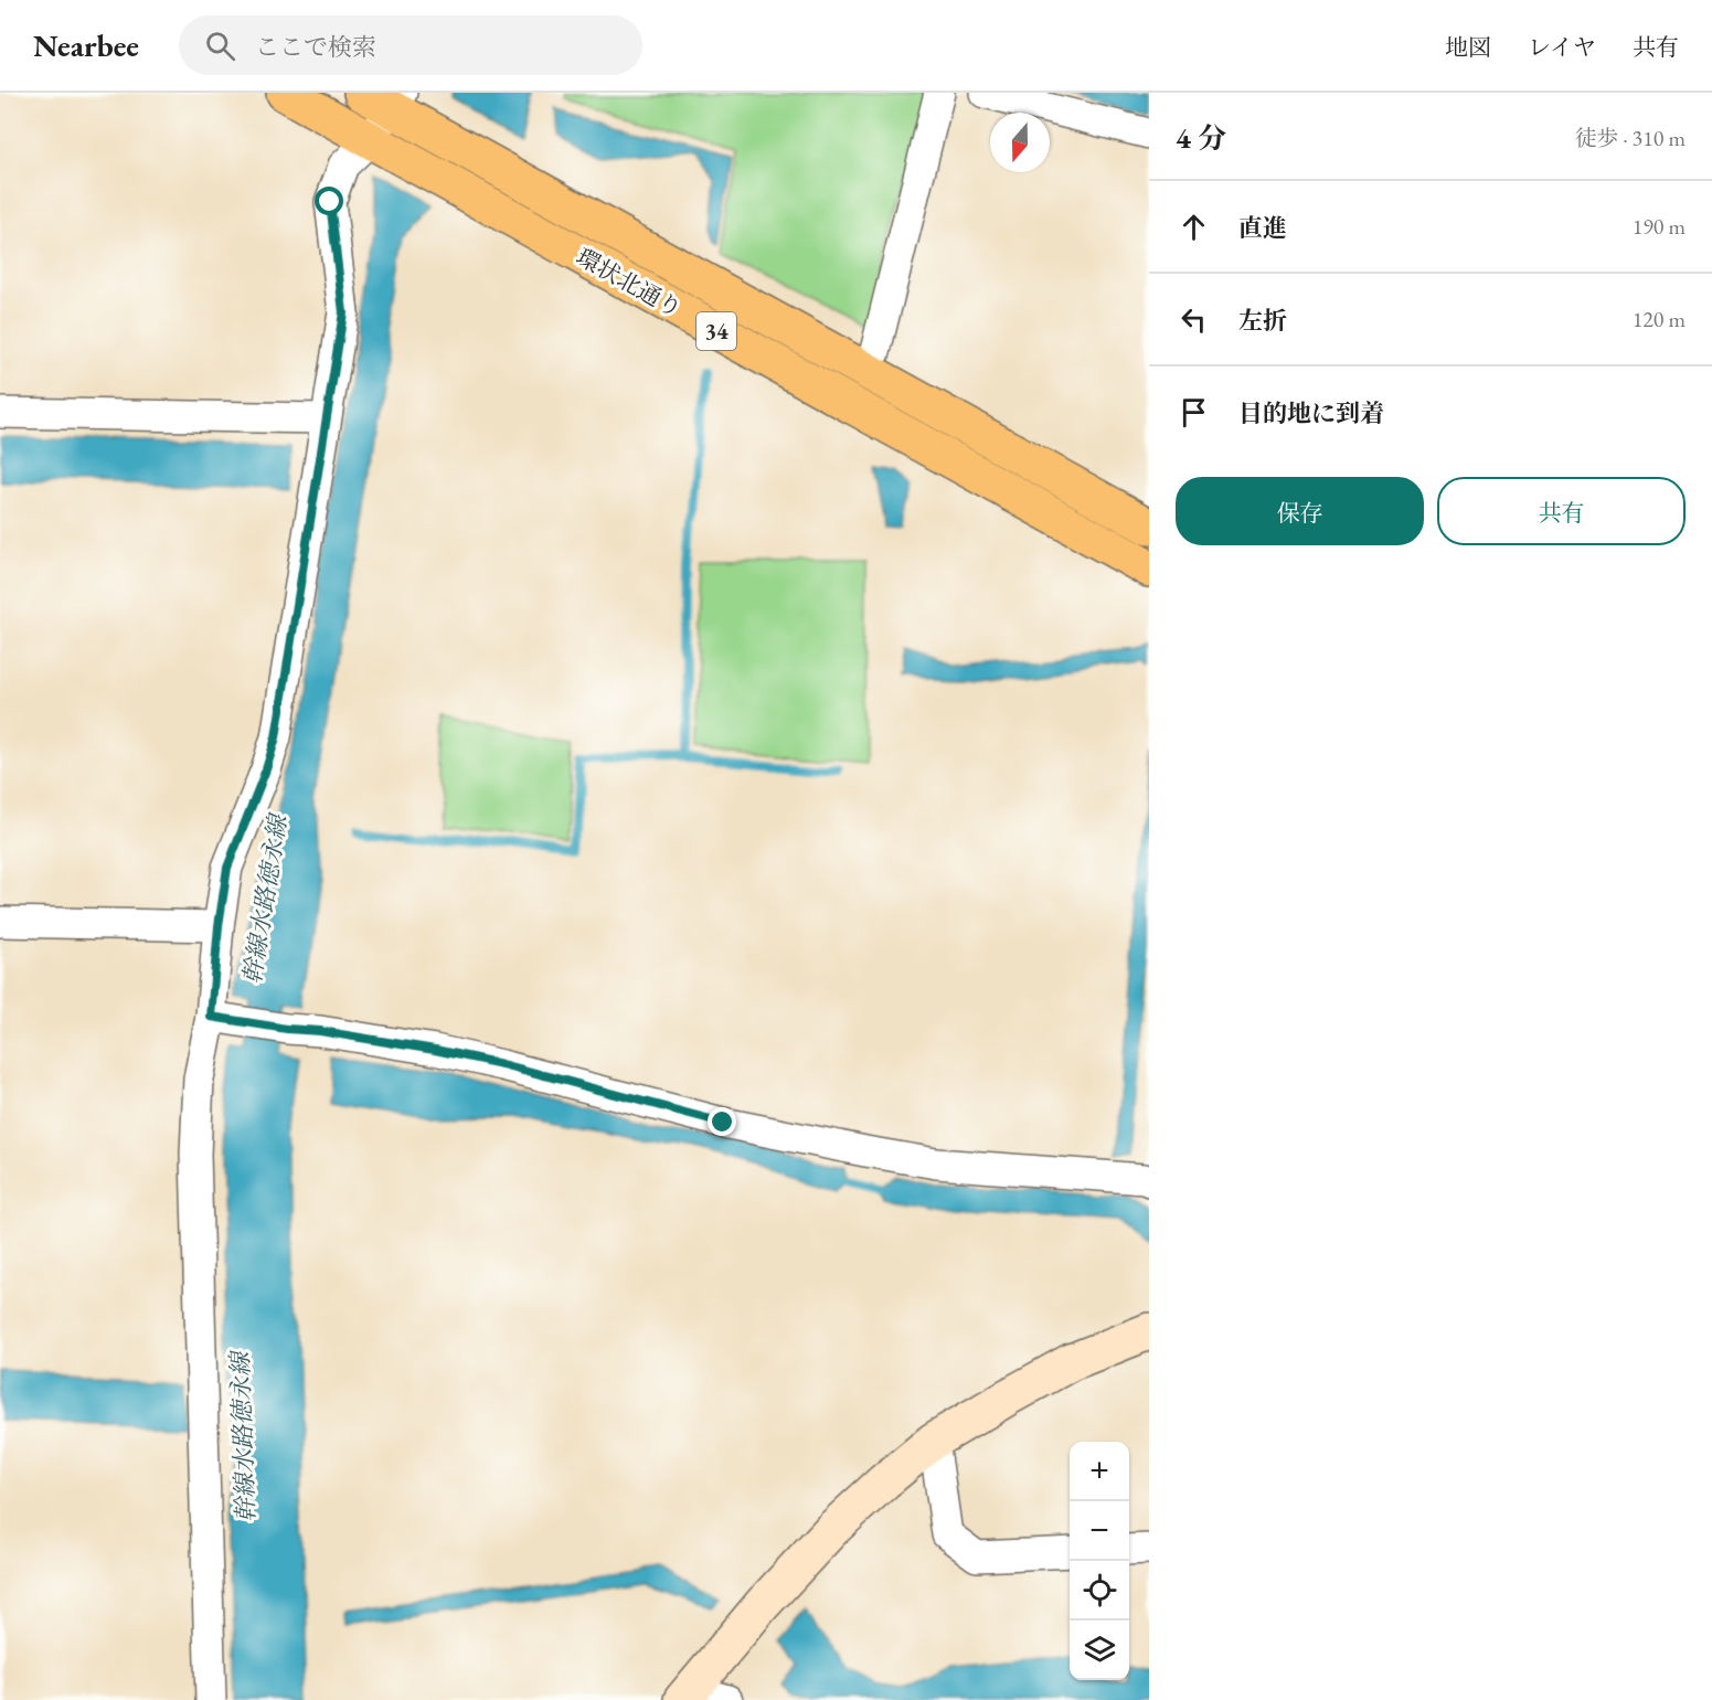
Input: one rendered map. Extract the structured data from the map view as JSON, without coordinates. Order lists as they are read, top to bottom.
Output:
{
  "streets": {
    "highway": ["環状北通り", "34"]
  },
  "water": ["幹線水路徳永線"],
  "north": "bottom",
  "page": {
    "header": "Nearbee",
    "search": "ここで検索",
    "nav": ["地図", "レイヤ", "共有"],
    "heading": ["4 分", "徒歩 · 310 m"],
    "list": [
      ["直進", "190 m"],
      ["左折", "120 m"],
      "目的地に到着"
    ],
    "buttons": ["保存", "共有"],
    "map_buttons": ["+", "−"]
  }
}
